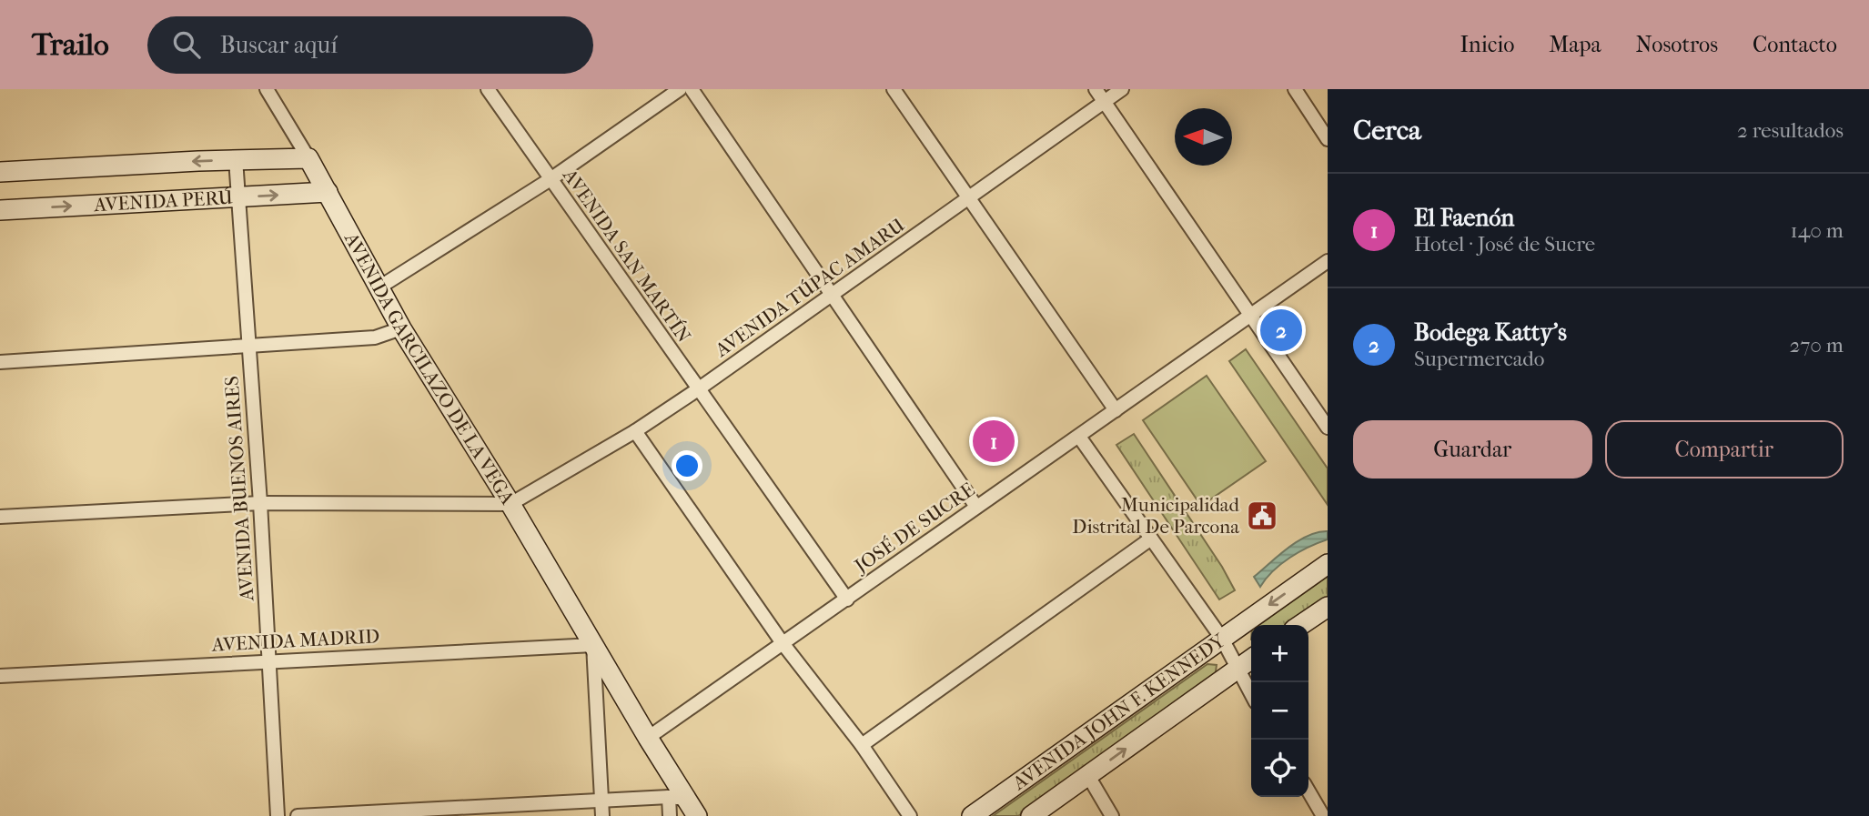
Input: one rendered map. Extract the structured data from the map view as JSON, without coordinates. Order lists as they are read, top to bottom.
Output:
{
  "streets": {
    "street": [
      "AVENIDA PERÚ",
      "AVENIDA SAN MARTÍN",
      "AVENIDA TÚPAC AMARU",
      "AVENIDA GARCILAZO DE LA VEGA",
      "AVENIDA BUENOS AIRES",
      "JOSÉ DE SUCRE",
      "AVENIDA MADRID",
      "AVENIDA JOHN F. KENNEDY"
    ]
  },
  "crossings": [
    ["AVENIDA PERÚ", "AVENIDA GARCILAZO DE LA VEGA"],
    ["AVENIDA PERÚ", "AVENIDA BUENOS AIRES"],
    ["AVENIDA SAN MARTÍN", "AVENIDA TÚPAC AMARU"],
    ["AVENIDA SAN MARTÍN", "JOSÉ DE SUCRE"],
    ["AVENIDA TÚPAC AMARU", "AVENIDA GARCILAZO DE LA VEGA"],
    ["AVENIDA GARCILAZO DE LA VEGA", "JOSÉ DE SUCRE"],
    ["AVENIDA GARCILAZO DE LA VEGA", "AVENIDA MADRID"],
    ["AVENIDA BUENOS AIRES", "AVENIDA MADRID"]
  ],
  "places": {
    "public building": ["Municipalidad Distrital De Parcona"]
  },
  "north": "left",
  "page": {
    "header": "Trailo",
    "search": "Buscar aquí",
    "nav": [
      "Inicio",
      "Mapa",
      "Nosotros",
      "Contacto"
    ],
    "heading": ["Cerca", "2 resultados"],
    "list": [
      {
        "mark": "1",
        "name": "El Faenón",
        "note": "Hotel · José de Sucre",
        "value": "140 m"
      },
      {
        "mark": "2",
        "name": "Bodega Katty's",
        "note": "Supermercado",
        "value": "270 m"
      }
    ],
    "pins": ["2", "1"],
    "buttons": ["Guardar", "Compartir"],
    "map_buttons": ["+", "−"]
  }
}
